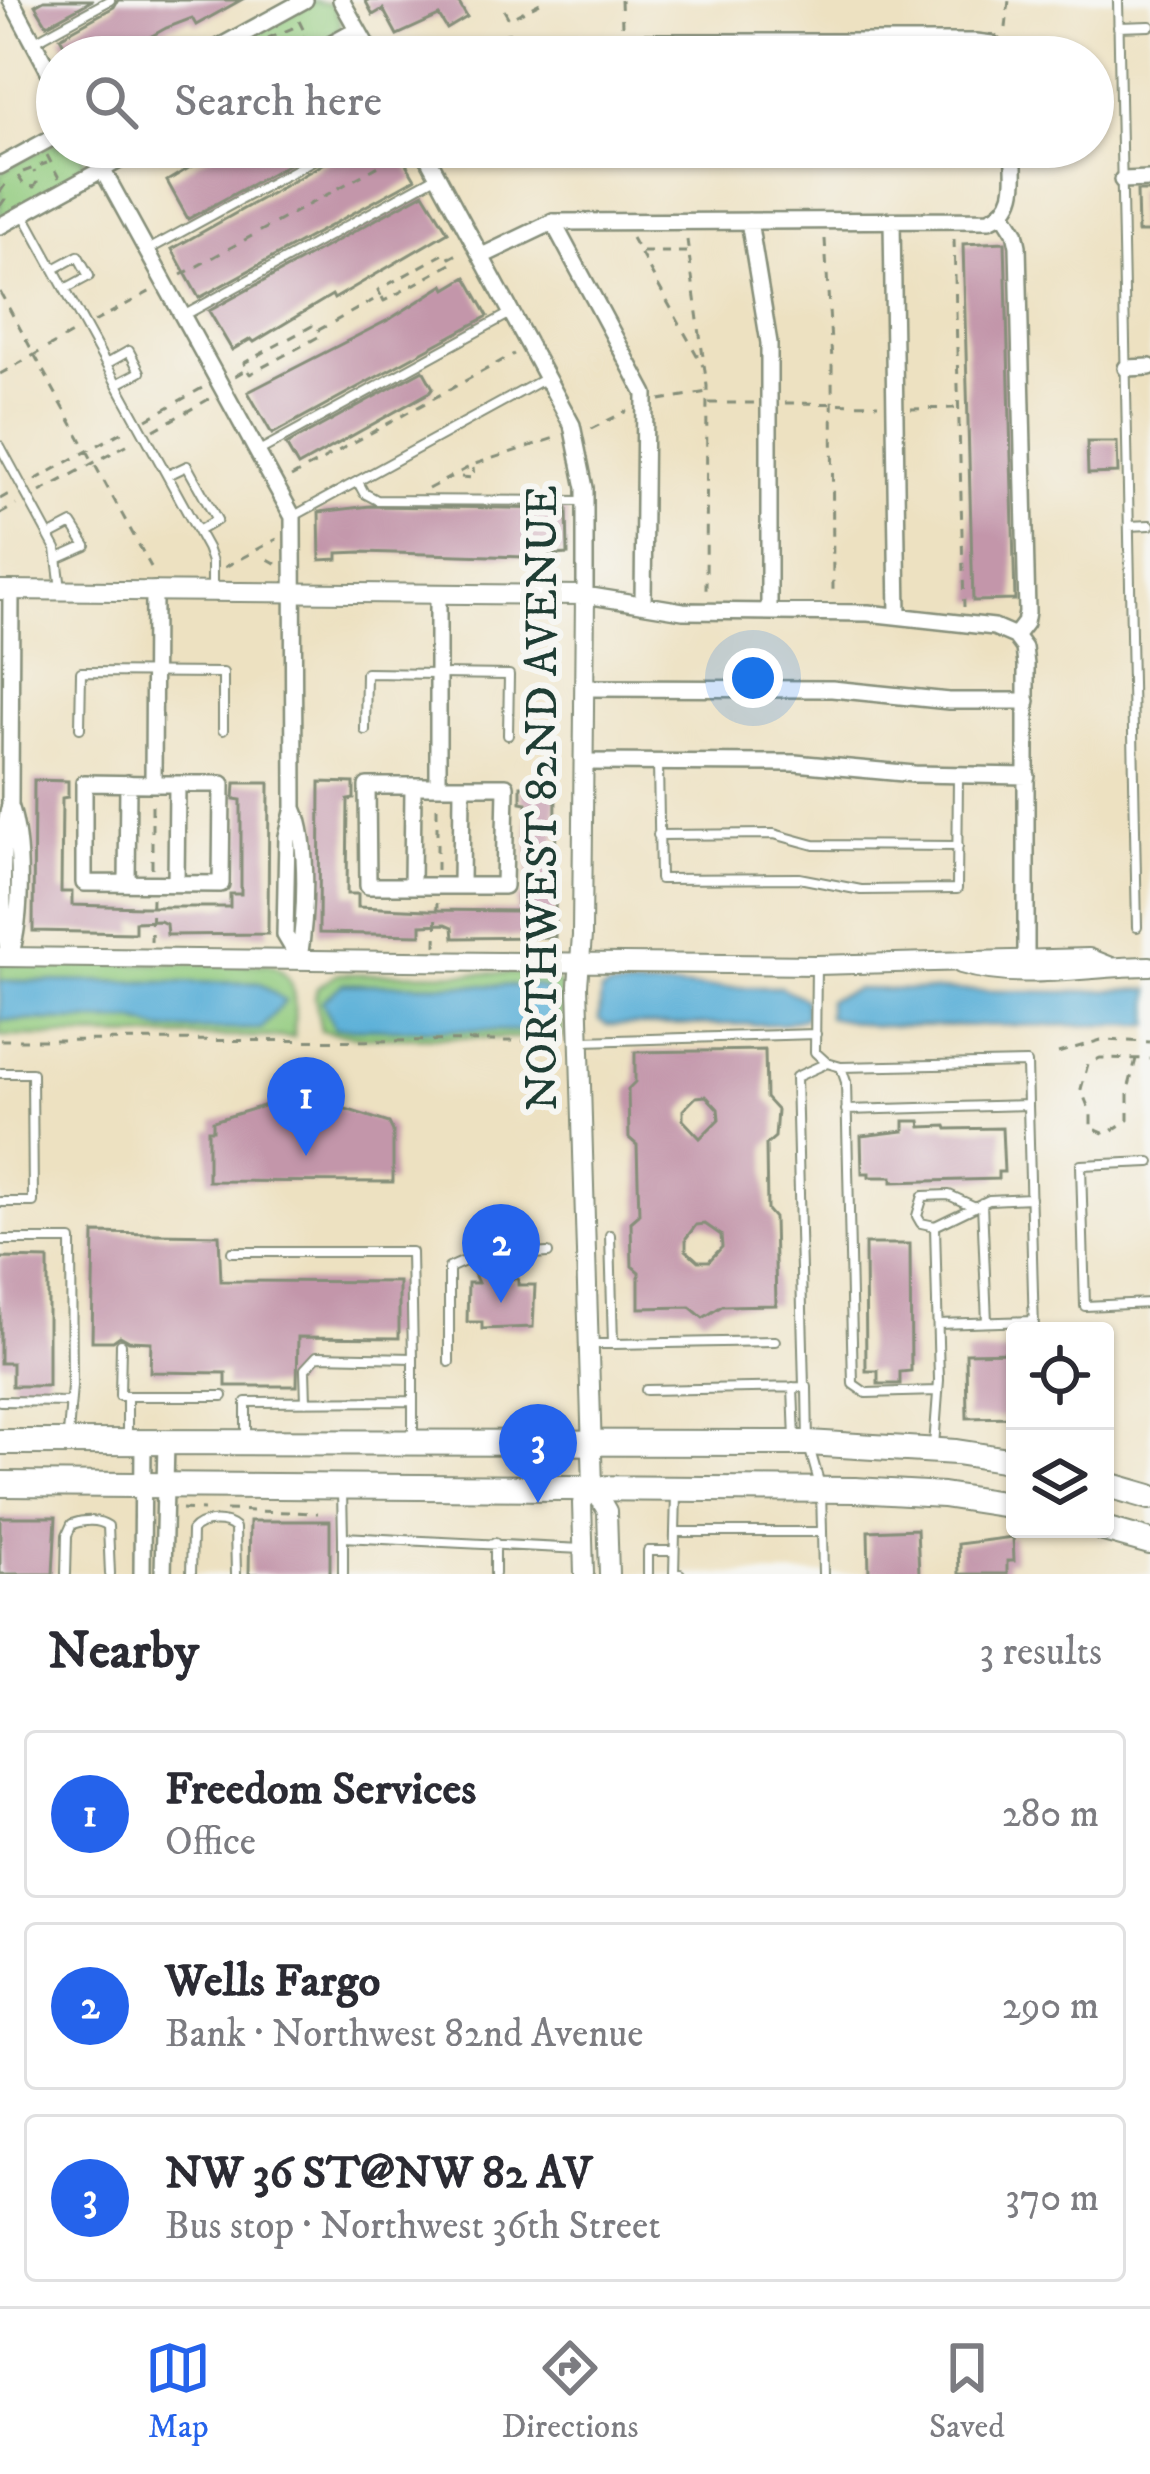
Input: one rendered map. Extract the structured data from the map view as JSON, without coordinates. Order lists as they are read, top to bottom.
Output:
{
  "streets": {
    "street": ["NORTHWEST 82ND AVENUE"]
  },
  "page": {
    "search": "Search here",
    "pins": ["1", "2", "3"],
    "heading": ["Nearby", "3 results"],
    "list": [
      {
        "mark": "1",
        "name": "Freedom Services",
        "note": "Office",
        "value": "280 m"
      },
      {
        "mark": "2",
        "name": "Wells Fargo",
        "note": "Bank · Northwest 82nd Avenue",
        "value": "290 m"
      },
      {
        "mark": "3",
        "name": "NW 36 ST@NW 82 AV",
        "note": "Bus stop · Northwest 36th Street",
        "value": "370 m"
      }
    ],
    "nav": ["Map", "Directions", "Saved"]
  }
}
